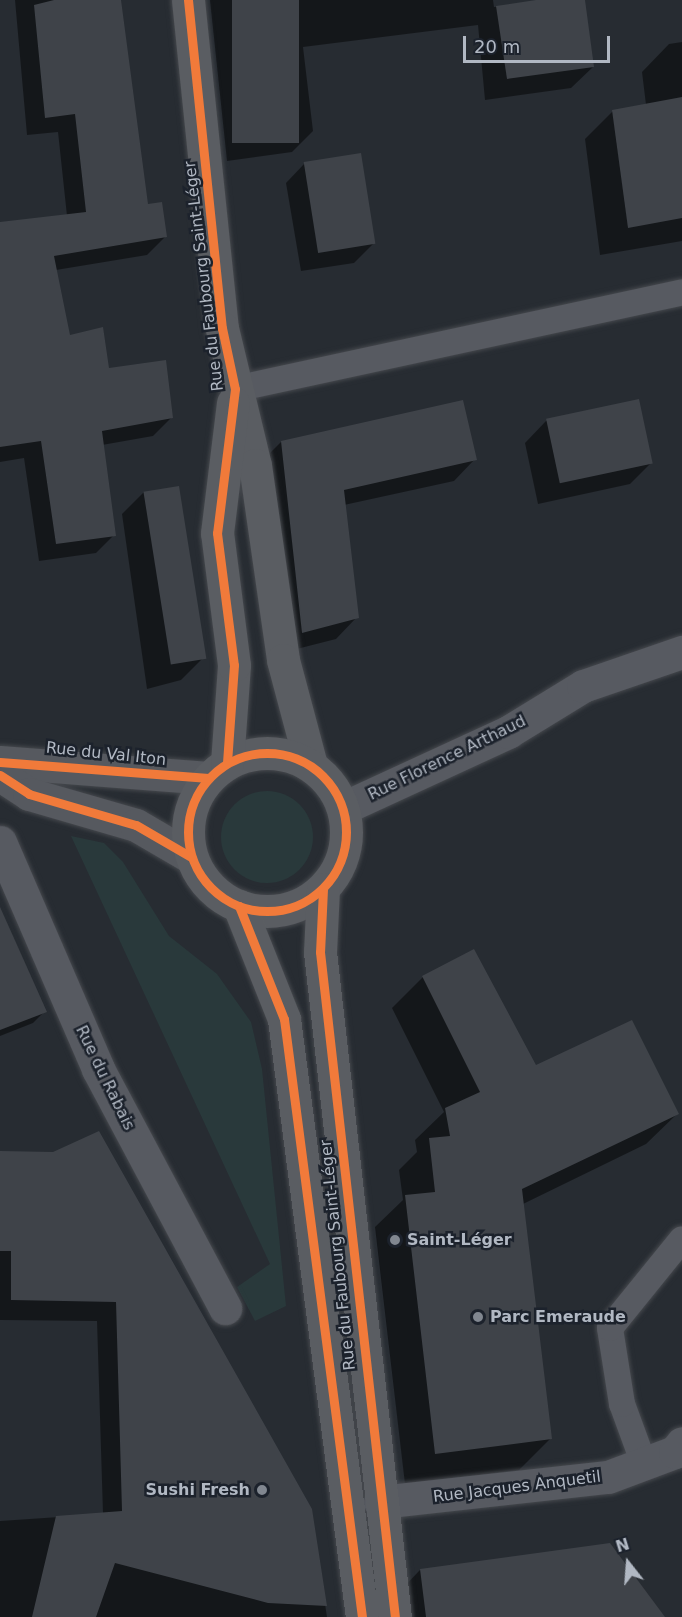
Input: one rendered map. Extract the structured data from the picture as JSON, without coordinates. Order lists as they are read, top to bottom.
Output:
{
  "streets": {
    "main road": ["Rue du Faubourg Saint-Léger"],
    "street": [
      "Rue du Val Iton",
      "Rue Florence Arthaud",
      "Rue du Rabais",
      "Rue Jacques Anquetil"
    ]
  },
  "crossings": [
    ["Rue du Faubourg Saint-Léger", "Rue du Val Iton"],
    ["Rue du Faubourg Saint-Léger", "Rue Florence Arthaud"],
    ["Rue du Faubourg Saint-Léger", "Rue Jacques Anquetil"],
    ["Rue du Val Iton", "Rue Florence Arthaud"]
  ],
  "places": ["Saint-Léger", "Parc Emeraude", "Sushi Fresh"],
  "scale_bar": "20 m",
  "north": "top"
}
